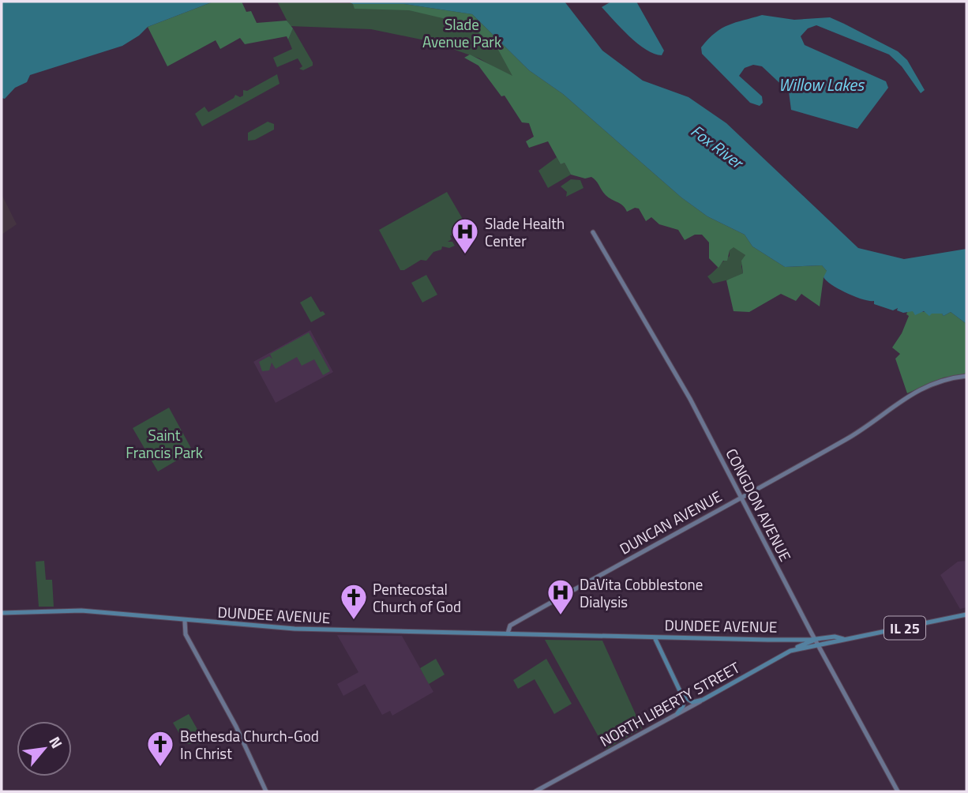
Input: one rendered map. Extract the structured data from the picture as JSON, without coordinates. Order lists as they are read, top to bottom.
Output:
{
  "streets": {
    "main road": ["DUNDEE AVENUE", "IL 25", "NORTH LIBERTY STREET"],
    "street": ["CONGDON AVENUE", "DUNCAN AVENUE"]
  },
  "crossings": [
    ["CONGDON AVENUE", "DUNCAN AVENUE"],
    ["CONGDON AVENUE", "DUNDEE AVENUE"],
    ["CONGDON AVENUE", "NORTH LIBERTY STREET"],
    ["DUNCAN AVENUE", "DUNDEE AVENUE"],
    ["DUNDEE AVENUE", "NORTH LIBERTY STREET"]
  ],
  "water": ["Willow Lakes", "Fox River"],
  "parks": ["Slade Avenue Park", "Saint Francis Park"],
  "places": {
    "hospital": ["Slade Health Center", "DaVita Cobblestone Dialysis"],
    "church": ["Pentecostal Church of God", "Bethesda Church-God In Christ"]
  },
  "north": "top right"
}
